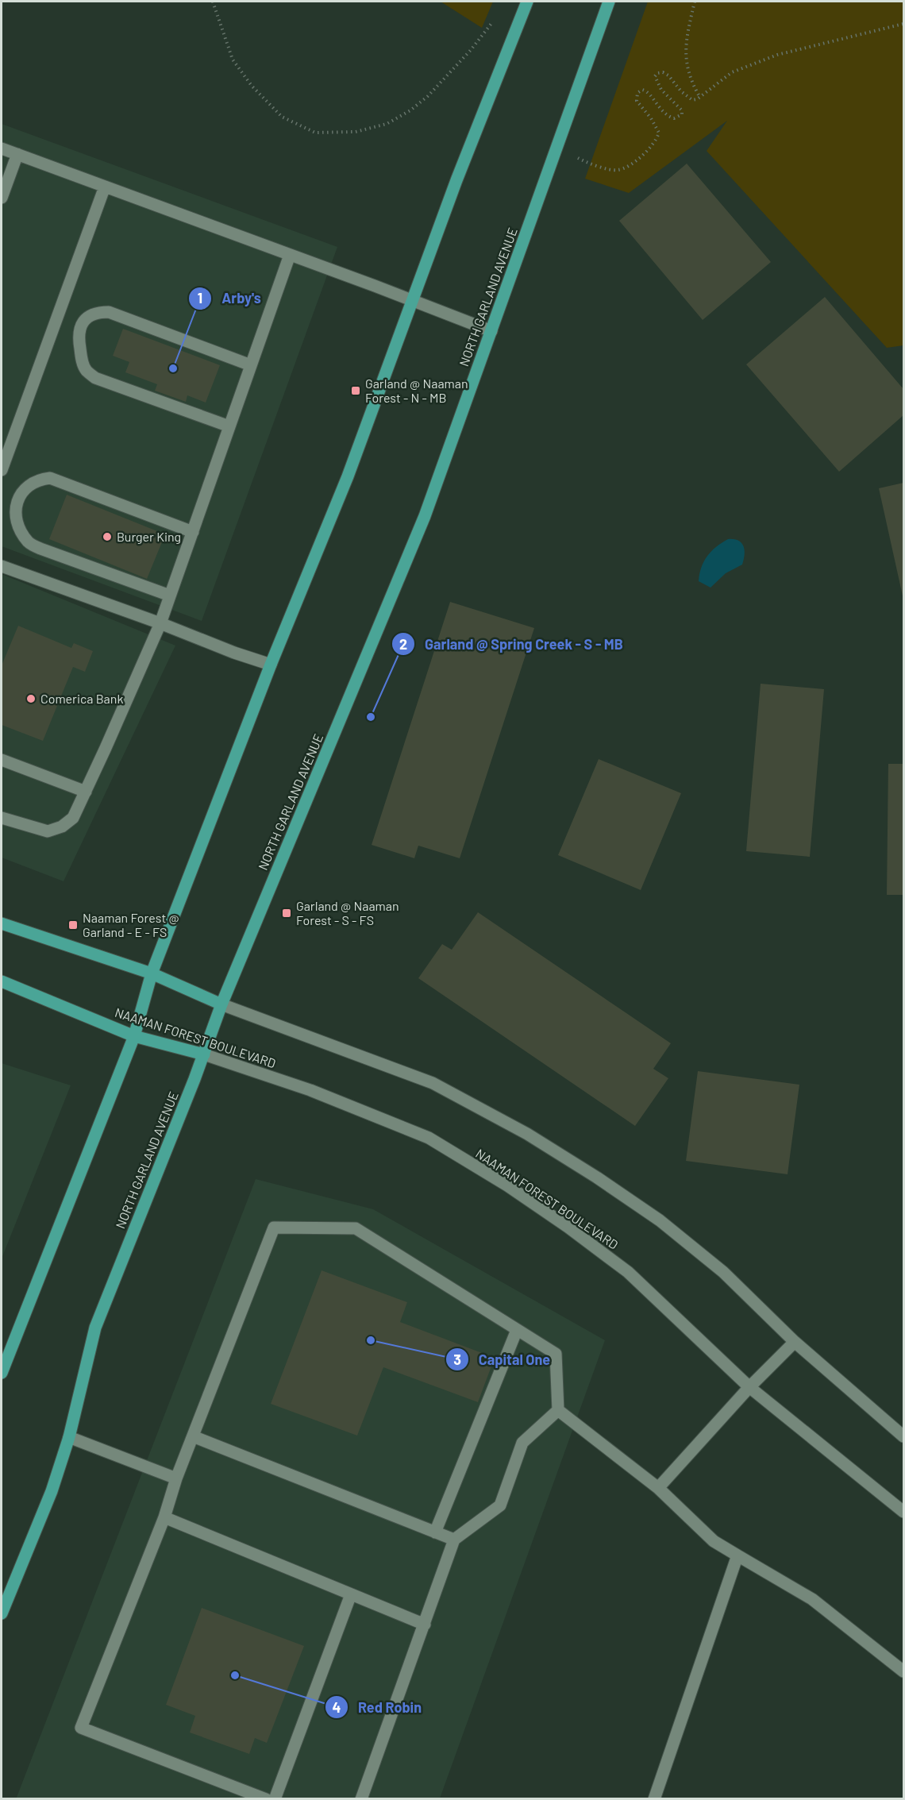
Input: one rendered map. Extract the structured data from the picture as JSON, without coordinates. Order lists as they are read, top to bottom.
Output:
{
  "streets": {
    "main road": ["NORTH GARLAND AVENUE", "NAAMAN FOREST BOULEVARD"]
  },
  "crossings": [
    ["NORTH GARLAND AVENUE", "NAAMAN FOREST BOULEVARD"]
  ],
  "places": {
    "other": [
      "Arby's",
      "Burger King",
      "Comerica Bank",
      "Garland @ Spring Creek - S - MB",
      "Capital One",
      "Red Robin"
    ],
    "transit": ["Garland @ Naaman Forest - N - MB", "Garland @ Naaman Forest - S - FS", "Naaman Forest @ Garland - E - FS"]
  }
}
